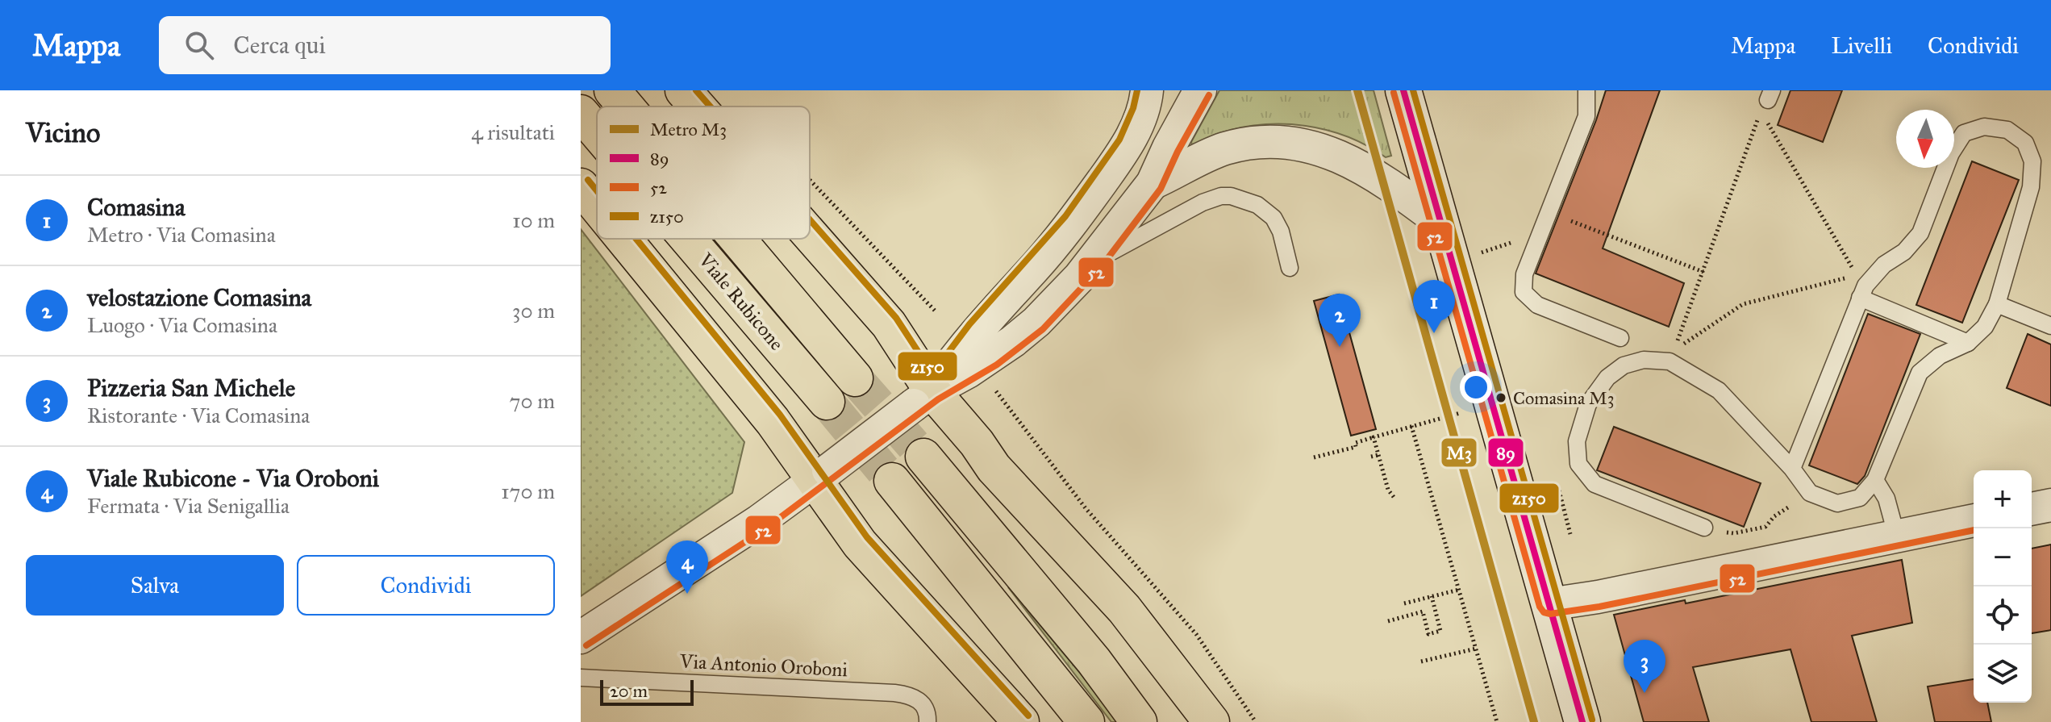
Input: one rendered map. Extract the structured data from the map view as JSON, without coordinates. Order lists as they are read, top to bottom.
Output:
{
  "streets": {
    "highway": ["Viale Rubicone"],
    "lane": ["Via Antonio Oroboni"]
  },
  "places": ["Comasina M3"],
  "lines": [
    "metro line M3",
    "transit line 89",
    "transit line z150",
    "transit line 52"
  ],
  "legend": [
    "Metro M3",
    "89",
    "52",
    "z150"
  ],
  "scale_bar": "20 m",
  "north": "bottom",
  "page": {
    "header": "Mappa",
    "search": "Cerca qui",
    "nav": ["Mappa", "Livelli", "Condividi"],
    "heading": ["Vicino", "4 risultati"],
    "list": [
      {
        "mark": "1",
        "name": "Comasina",
        "note": "Metro · Via Comasina",
        "value": "10 m"
      },
      {
        "mark": "2",
        "name": "velostazione Comasina",
        "note": "Luogo · Via Comasina",
        "value": "30 m"
      },
      {
        "mark": "3",
        "name": "Pizzeria San Michele",
        "note": "Ristorante · Via Comasina",
        "value": "70 m"
      },
      {
        "mark": "4",
        "name": "Viale Rubicone - Via Oroboni",
        "note": "Fermata · Via Senigallia",
        "value": "170 m"
      }
    ],
    "pins": [
      "1",
      "2",
      "4",
      "3"
    ],
    "map_buttons": ["+", "−"],
    "buttons": ["Salva", "Condividi"],
    "scale": "20 m"
  }
}
